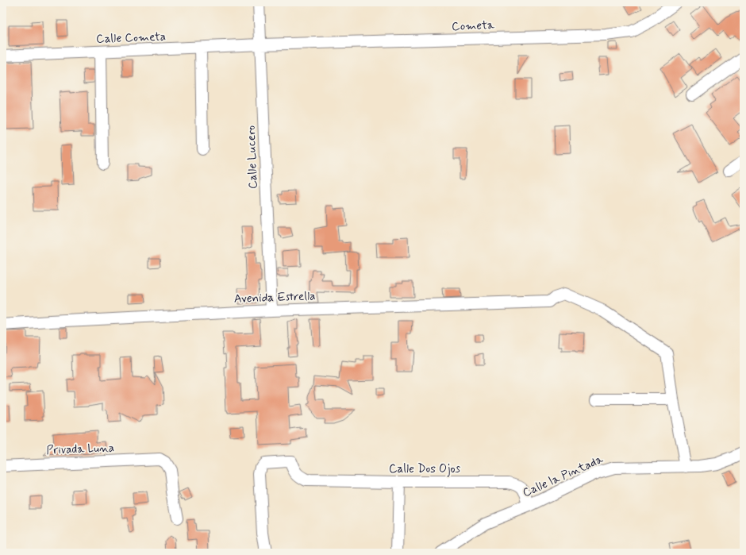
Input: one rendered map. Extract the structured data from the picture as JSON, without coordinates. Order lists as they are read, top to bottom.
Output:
{
  "streets": {
    "street": [
      "Cometa",
      "Calle Cometa",
      "Calle Lucero",
      "Avenida Estrella",
      "Privada Luna",
      "Calle Dos Ojos",
      "Calle la Pintada"
    ]
  },
  "crossings": [
    ["Cometa", "Calle Cometa"],
    ["Cometa", "Calle Lucero"],
    ["Calle Cometa", "Calle Lucero"],
    ["Calle Lucero", "Avenida Estrella"],
    ["Calle Dos Ojos", "Calle la Pintada"]
  ]
}
